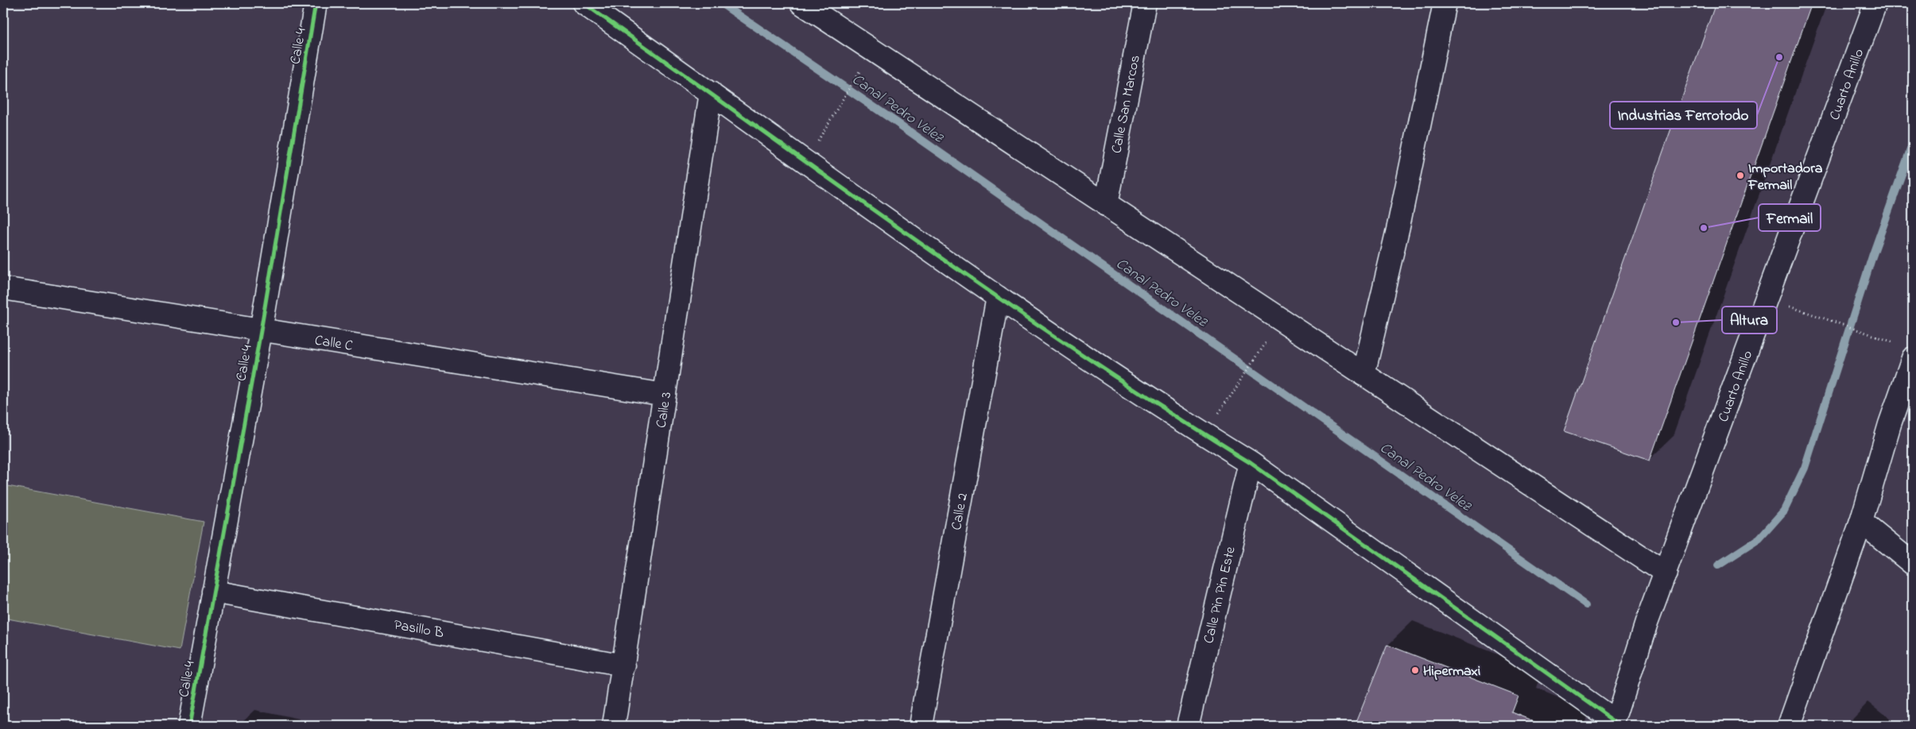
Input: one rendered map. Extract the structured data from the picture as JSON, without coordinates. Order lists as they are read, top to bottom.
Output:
{
  "streets": {
    "main road": [
      "Calle 4",
      "Cuarto Anillo",
      "Calle San Marcos",
      "Calle C",
      "Calle 3",
      "Calle 2",
      "Calle Pin Pin Este",
      "Pasillo B"
    ]
  },
  "crossings": [
    ["Calle 4", "Calle C"],
    ["Calle 4", "Pasillo B"],
    ["Calle C", "Calle 3"],
    ["Calle 3", "Pasillo B"]
  ],
  "water": ["Canal Pedro Velez"],
  "places": [
    "Industrias Ferrotodo",
    "Importadora Fermail",
    "Fermail",
    "Altura",
    "Hipermaxi"
  ]
}
